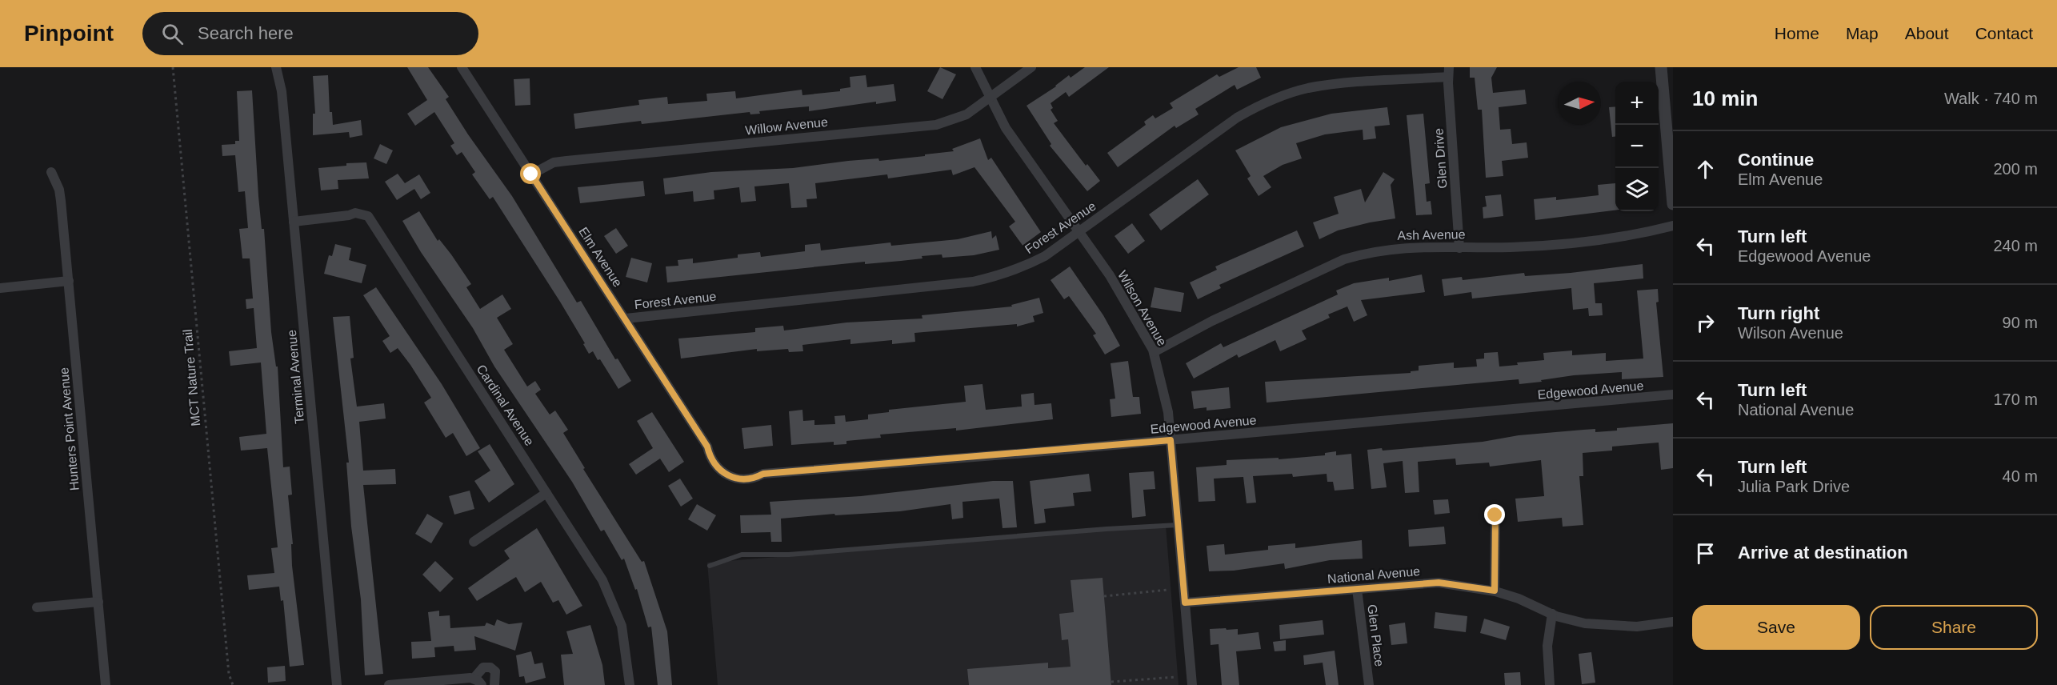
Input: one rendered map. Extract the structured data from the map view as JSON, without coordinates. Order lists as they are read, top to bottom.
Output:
{
  "streets": {
    "street": [
      "Willow Avenue",
      "Glen Drive",
      "Forest Avenue",
      "Ash Avenue",
      "Elm Avenue",
      "Wilson Avenue",
      "Terminal Avenue",
      "Edgewood Avenue",
      "Cardinal Avenue",
      "Hunters Point Avenue",
      "National Avenue",
      "Glen Place"
    ],
    "path": ["MCT Nature Trail"]
  },
  "crossings": [
    ["Willow Avenue", "Elm Avenue"],
    ["Willow Avenue", "Wilson Avenue"],
    ["Glen Drive", "Forest Avenue"],
    ["Glen Drive", "Ash Avenue"],
    ["Forest Avenue", "Elm Avenue"],
    ["Forest Avenue", "Wilson Avenue"],
    ["Ash Avenue", "Wilson Avenue"],
    ["Elm Avenue", "Edgewood Avenue"],
    ["Wilson Avenue", "Edgewood Avenue"],
    ["Wilson Avenue", "National Avenue"],
    ["Terminal Avenue", "Cardinal Avenue"],
    ["National Avenue", "Glen Place"]
  ],
  "north": "right",
  "page": {
    "header": "Pinpoint",
    "search": "Search here",
    "nav": [
      "Home",
      "Map",
      "About",
      "Contact"
    ],
    "heading": ["10 min", "Walk · 740 m"],
    "map_buttons": ["+", "−"],
    "list": [
      ["Continue", "Elm Avenue", "200 m"],
      ["Turn left", "Edgewood Avenue", "240 m"],
      ["Turn right", "Wilson Avenue", "90 m"],
      ["Turn left", "National Avenue", "170 m"],
      ["Turn left", "Julia Park Drive", "40 m"],
      "Arrive at destination"
    ],
    "buttons": ["Save", "Share"]
  }
}
